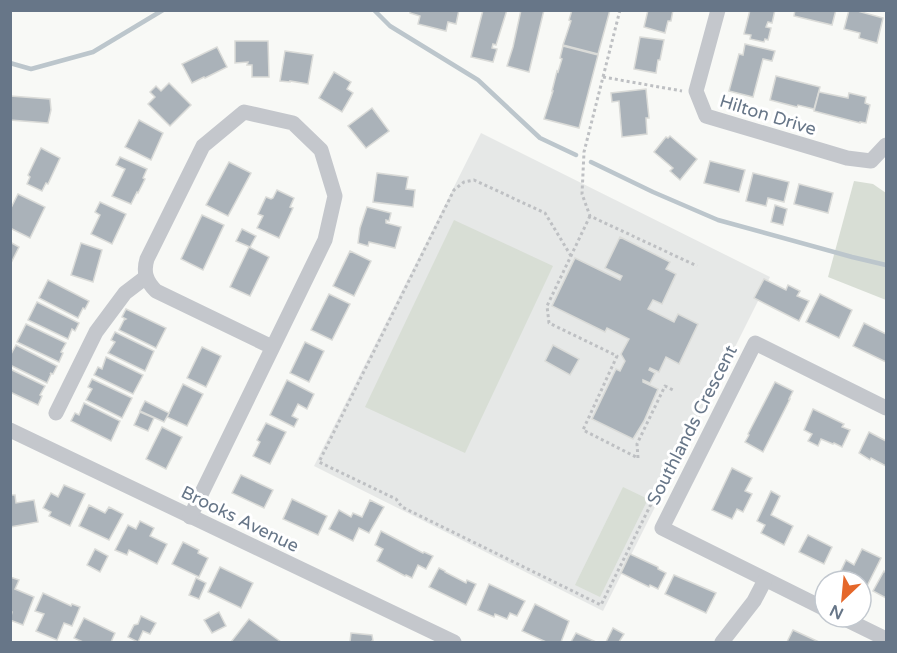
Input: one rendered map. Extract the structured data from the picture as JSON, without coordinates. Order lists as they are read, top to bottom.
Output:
{
  "streets": {
    "street": ["Hilton Drive", "Southlands Crescent", "Brooks Avenue"]
  },
  "north": "bottom left"
}
